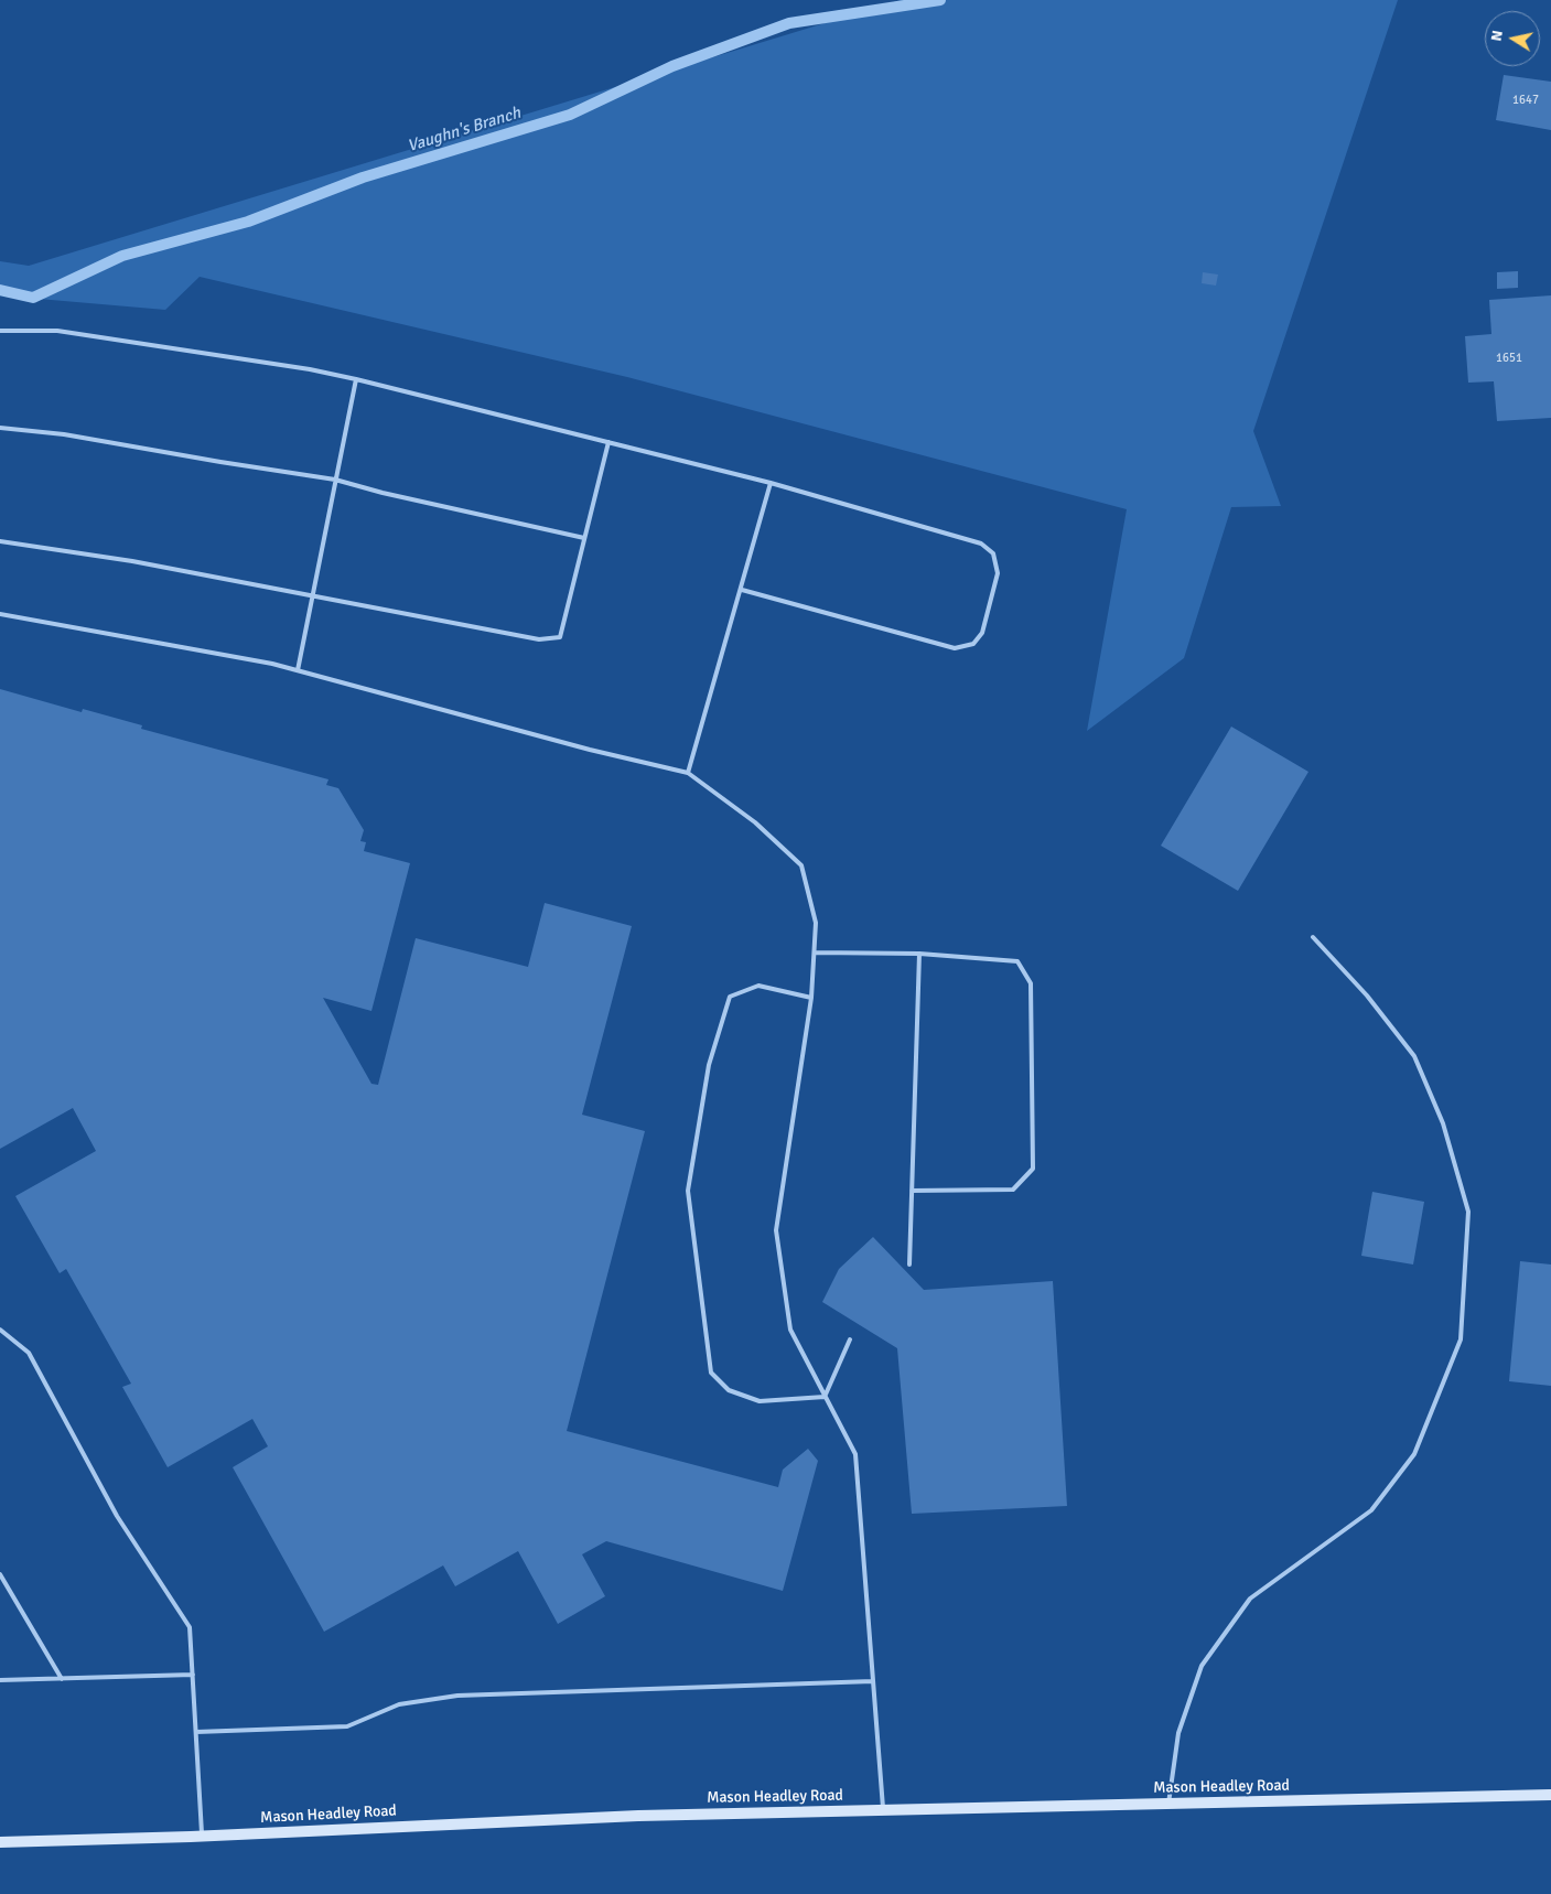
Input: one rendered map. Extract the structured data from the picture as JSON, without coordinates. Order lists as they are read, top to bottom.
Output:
{
  "streets": {
    "main road": ["Mason Headley Road"]
  },
  "water": ["Vaughn's Branch"],
  "house_numbers": ["1647", "1651"],
  "north": "left"
}
